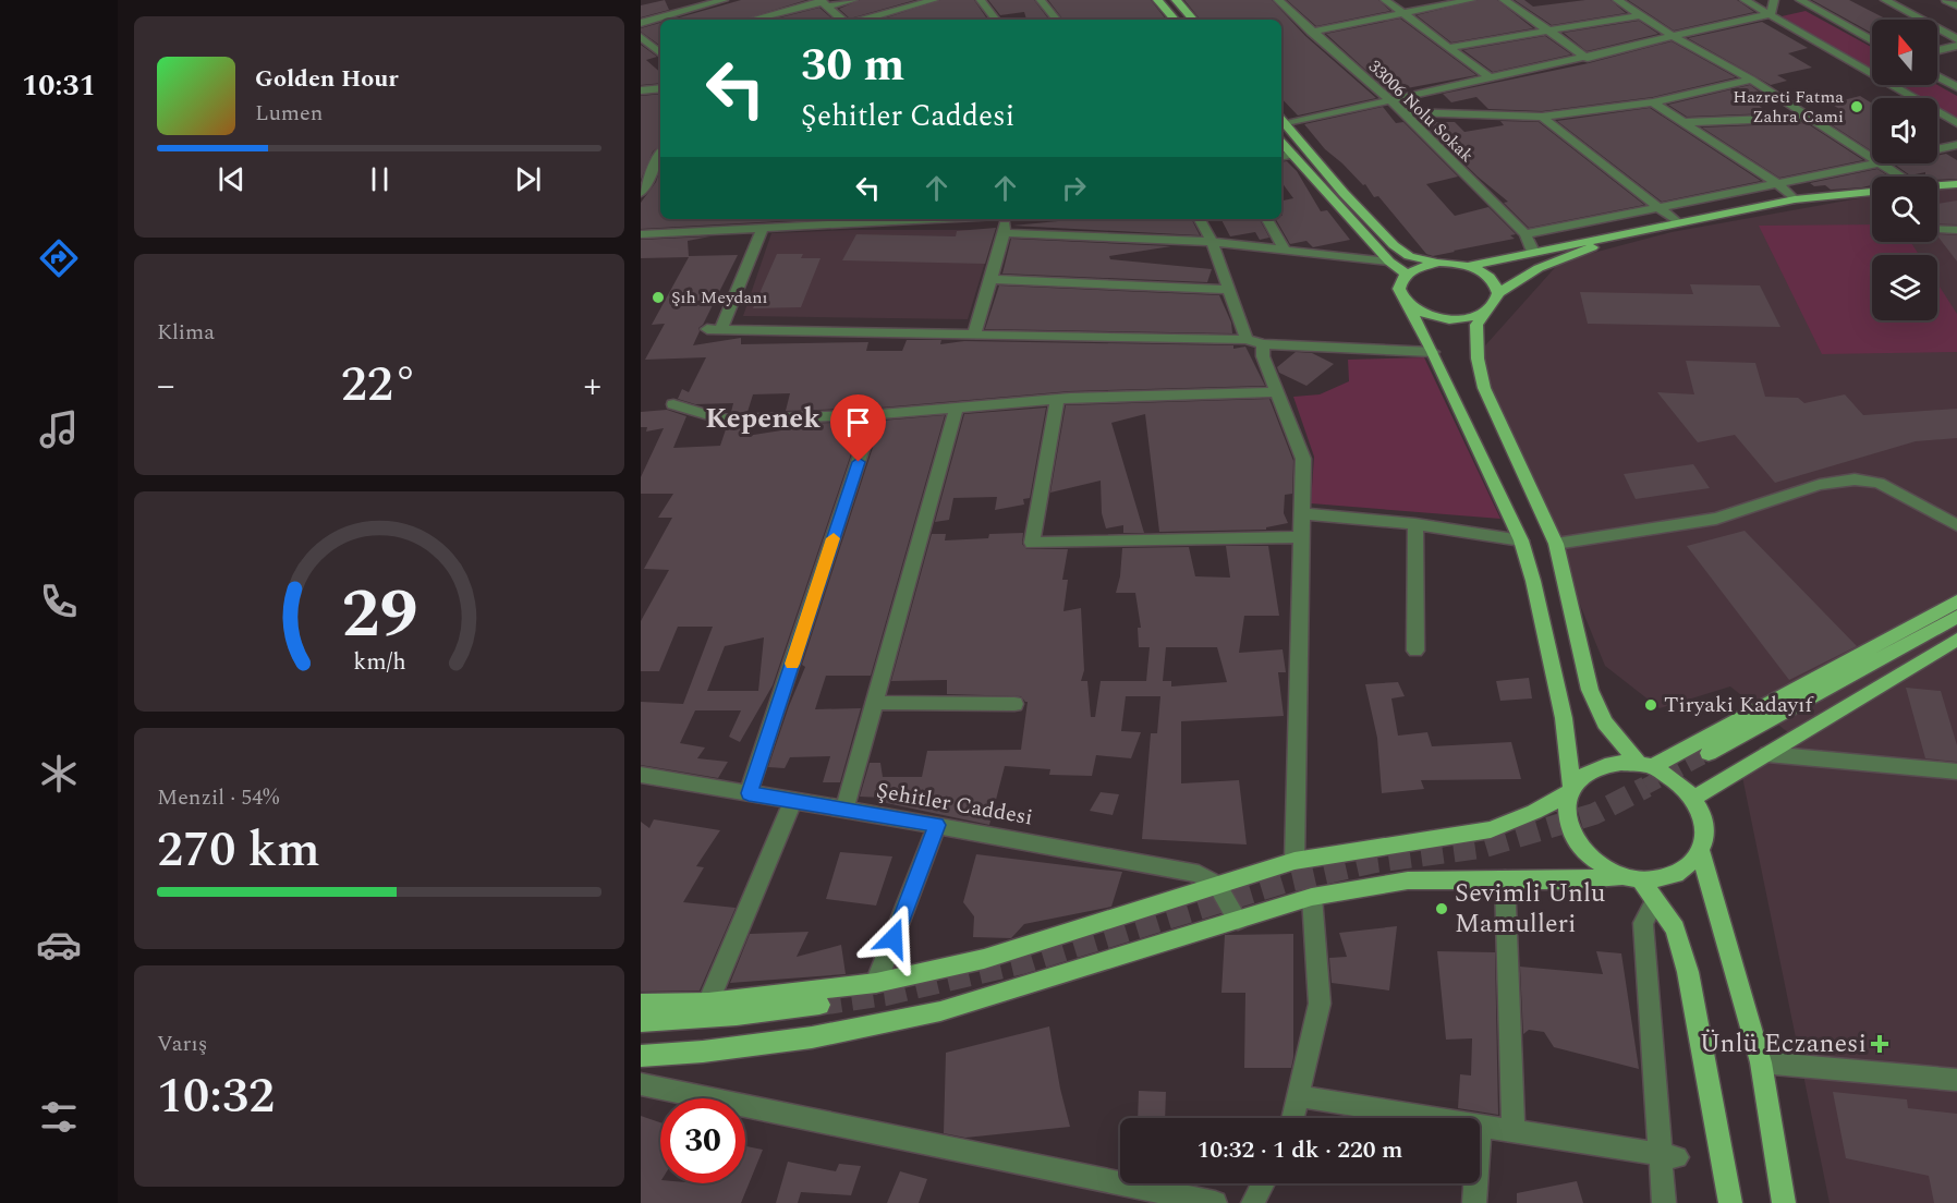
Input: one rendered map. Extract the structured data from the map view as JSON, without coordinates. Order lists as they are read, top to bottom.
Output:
{
  "streets": {
    "street": ["33006 Nolu Sokak", "Şehitler Caddesi"]
  },
  "districts": ["Kepenek"],
  "places": {
    "other": [
      "Hazreti Fatma Zahra Cami",
      "Şıh Meydanı",
      "Tiryaki Kadayıf",
      "Sevimli Unlu Mamulleri"
    ],
    "health": ["Ünlü Eczanesi"]
  },
  "north": "top",
  "page": {
    "tabs": "10:31",
    "turn": ["30 m", "Şehitler Caddesi"],
    "song": ["Golden Hour", "Lumen"],
    "tile": [
      "Klima",
      ["Menzil · 54%", "270 km"],
      ["Varış", "10:32"]
    ],
    "heat": ["−", "22°", "+"],
    "limit": "30",
    "trip": "10:32 · 1 dk · 220 m",
    "gauge": ["29", "km/h"]
  }
}
